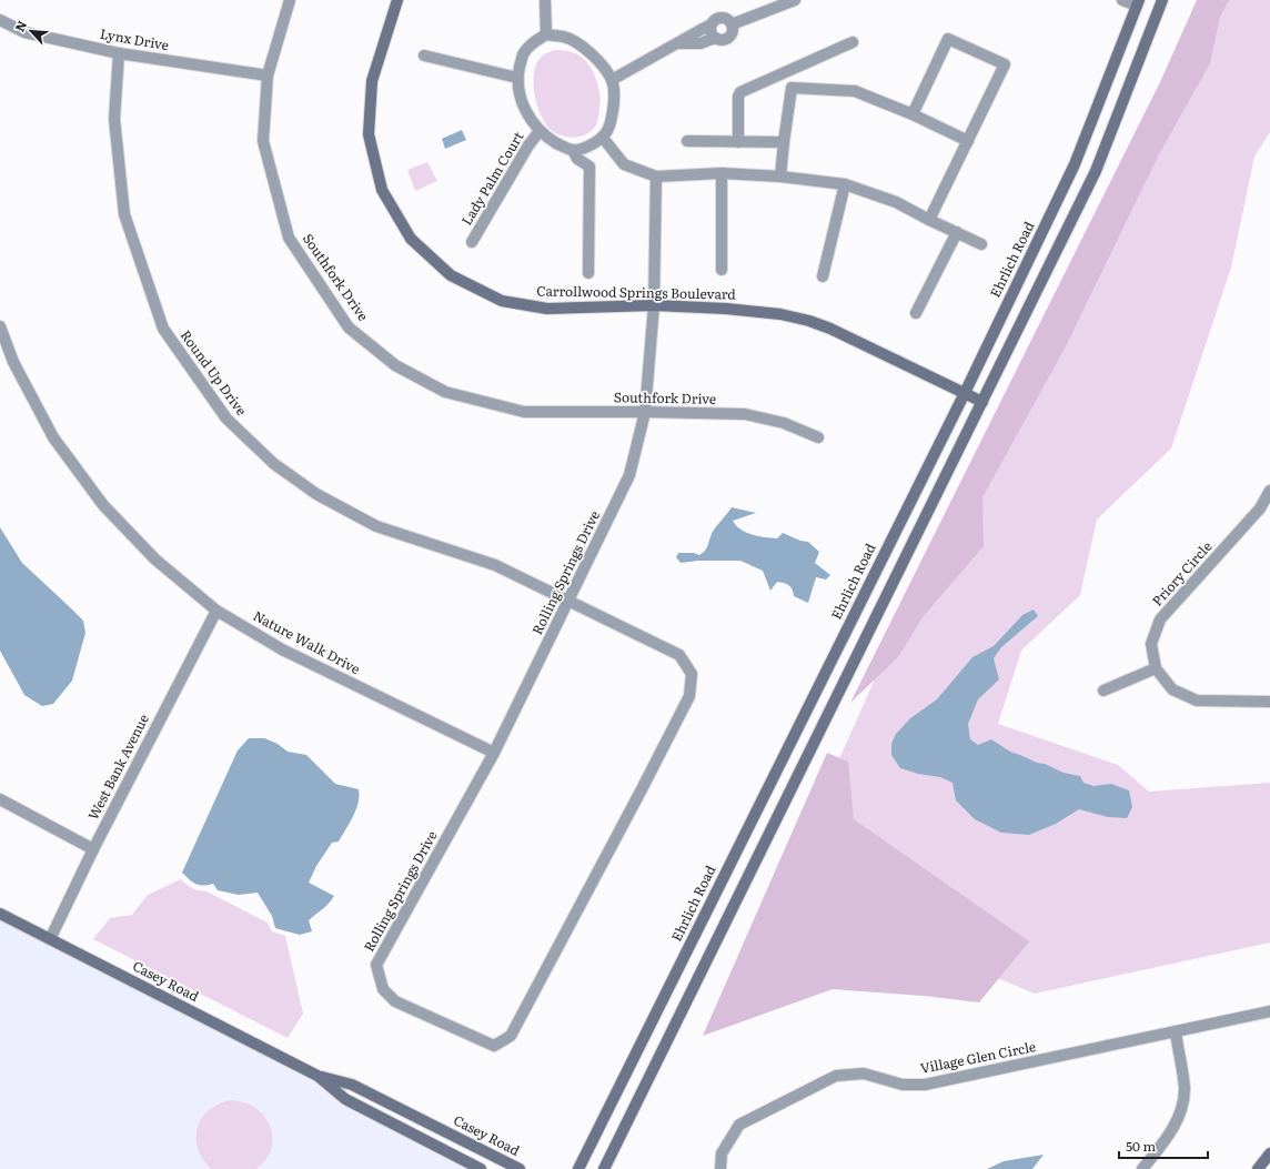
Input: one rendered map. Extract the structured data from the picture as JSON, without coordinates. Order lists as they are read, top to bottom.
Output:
{
  "streets": {
    "main road": ["Ehrlich Road", "Carrollwood Springs Boulevard", "Casey Road"],
    "street": [
      "Lynx Drive",
      "Lady Palm Court",
      "Southfork Drive",
      "Round Up Drive",
      "Rolling Springs Drive",
      "Priory Circle",
      "Nature Walk Drive",
      "West Bank Avenue",
      "Village Glen Circle"
    ]
  },
  "crossings": [
    ["Lynx Drive", "Southfork Drive"],
    ["Lynx Drive", "Round Up Drive"],
    ["Ehrlich Road", "Carrollwood Springs Boulevard"],
    ["Southfork Drive", "Rolling Springs Drive"],
    ["Carrollwood Springs Boulevard", "Rolling Springs Drive"],
    ["Round Up Drive", "Rolling Springs Drive"],
    ["Rolling Springs Drive", "Nature Walk Drive"],
    ["Nature Walk Drive", "West Bank Avenue"],
    ["West Bank Avenue", "Casey Road"]
  ],
  "scale_bar": "50 m",
  "north": "top left"
}
